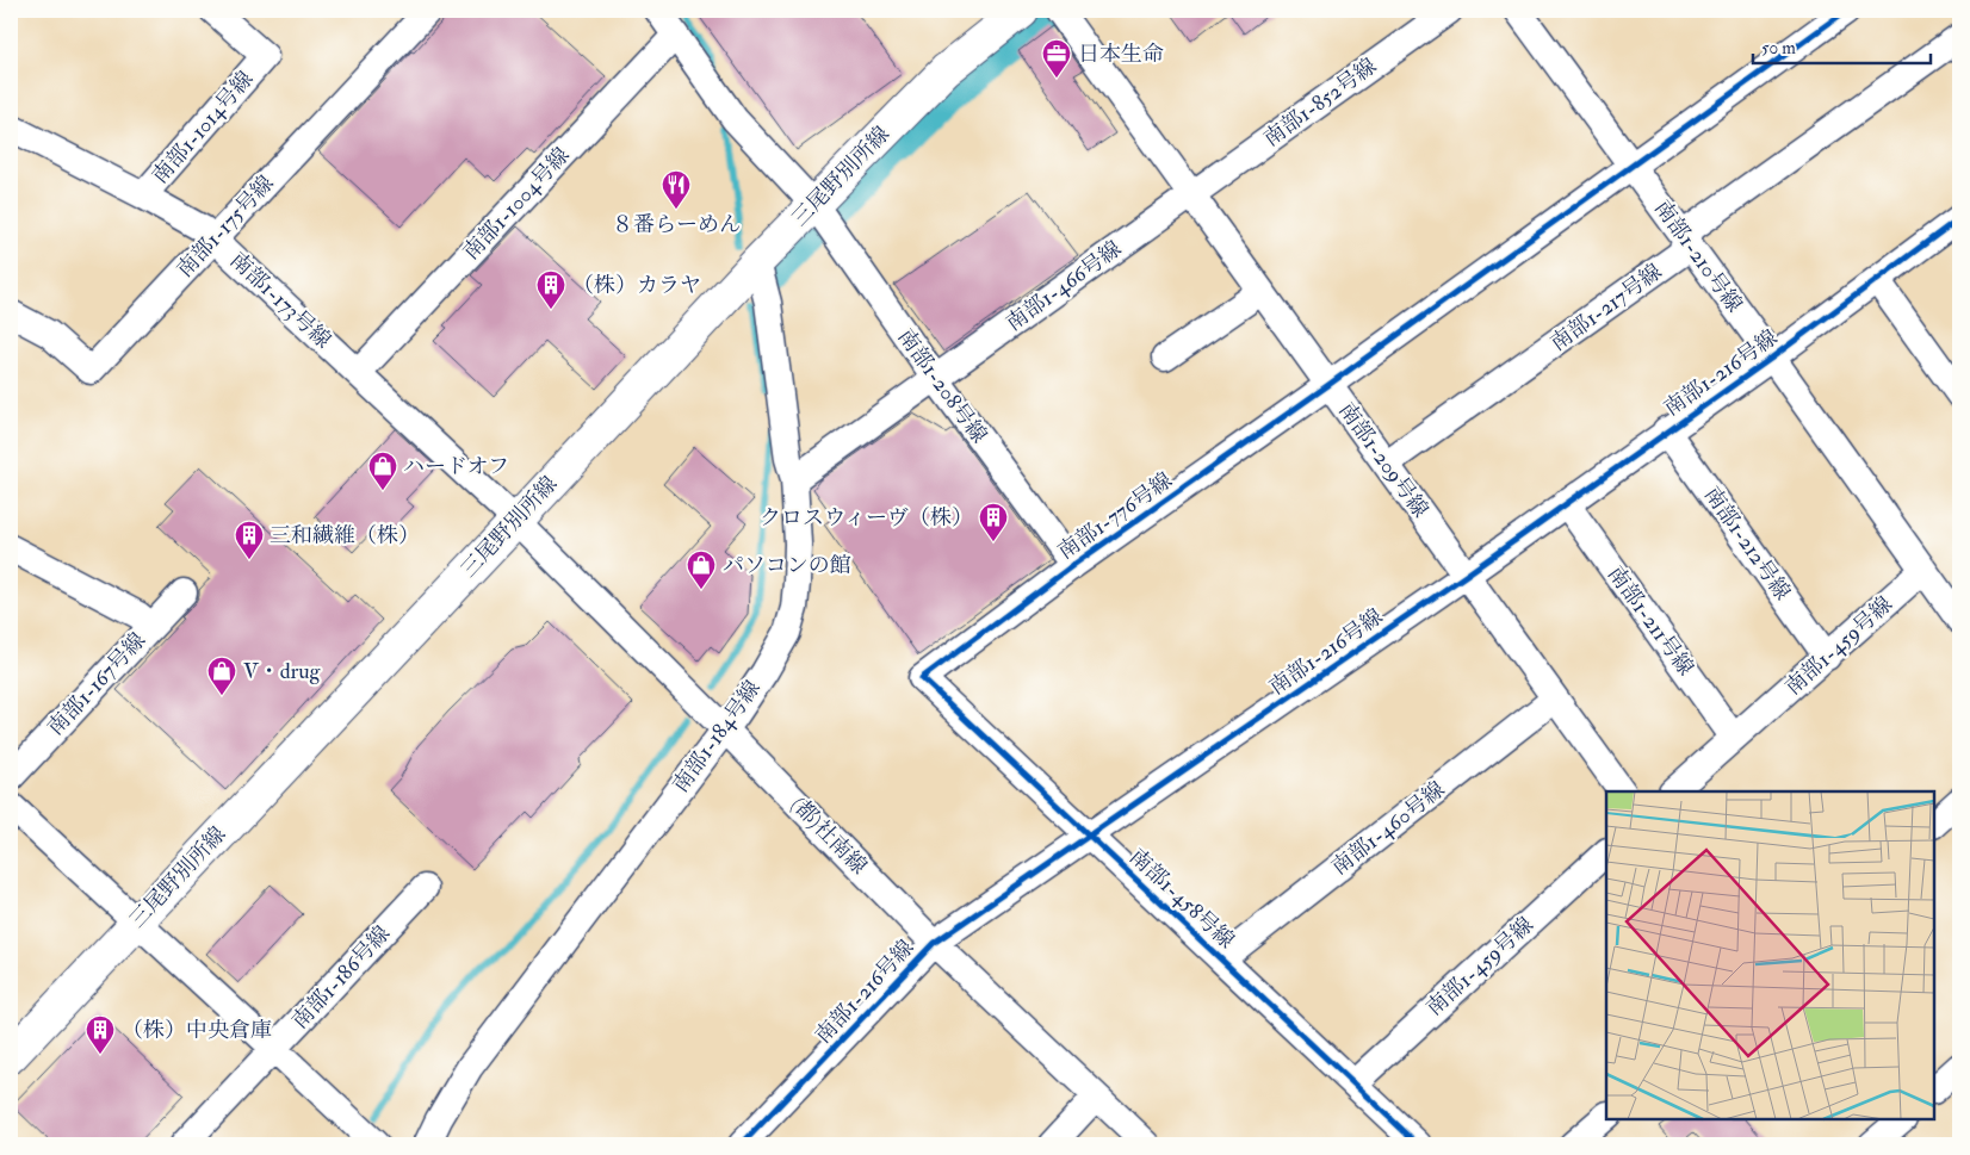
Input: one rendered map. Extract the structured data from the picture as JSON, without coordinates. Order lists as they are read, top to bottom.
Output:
{
  "streets": {
    "main road": ["三尾野別所線"],
    "street": [
      "南部1-852号線",
      "南部1-1014号線",
      "南部1-1004号線",
      "南部1-175号線",
      "南部1-210号線",
      "南部1-466号線",
      "南部1-173号線",
      "南部1-217号線",
      "南部1-216号線",
      "南部1-208号線",
      "南部1-209号線",
      "南部1-776号線",
      "南部1-212号線",
      "南部1-211号線",
      "南部1-459号線",
      "南部1-167号線",
      "南部1-184号線",
      "南部1-460号線",
      "(都)社南線",
      "南部1-458号線",
      "南部1-186号線"
    ]
  },
  "crossings": [
    ["南部1-852号線", "南部1-466号線"],
    ["南部1-852号線", "南部1-209号線"],
    ["南部1-1014号線", "南部1-173号線"],
    ["三尾野別所線", "南部1-173号線"],
    ["三尾野別所線", "南部1-208号線"],
    ["三尾野別所線", "南部1-184号線"],
    ["三尾野別所線", "(都)社南線"],
    ["南部1-1004号線", "南部1-173号線"],
    ["南部1-1004号線", "南部1-208号線"],
    ["南部1-175号線", "南部1-173号線"],
    ["南部1-210号線", "南部1-217号線"],
    ["南部1-210号線", "南部1-216号線"],
    ["南部1-210号線", "南部1-776号線"],
    ["南部1-210号線", "南部1-459号線"],
    ["南部1-466号線", "南部1-208号線"],
    ["南部1-466号線", "南部1-209号線"],
    ["南部1-466号線", "南部1-184号線"],
    ["南部1-173号線", "(都)社南線"],
    ["南部1-217号線", "南部1-209号線"],
    ["南部1-216号線", "南部1-209号線"],
    ["南部1-216号線", "南部1-212号線"],
    ["南部1-216号線", "南部1-211号線"],
    ["南部1-216号線", "(都)社南線"],
    ["南部1-216号線", "南部1-458号線"],
    ["南部1-208号線", "南部1-776号線"],
    ["南部1-209号線", "南部1-776号線"],
    ["南部1-209号線", "南部1-460号線"],
    ["南部1-776号線", "南部1-458号線"],
    ["南部1-212号線", "南部1-459号線"],
    ["南部1-211号線", "南部1-459号線"],
    ["南部1-459号線", "南部1-458号線"],
    ["南部1-184号線", "(都)社南線"],
    ["南部1-460号線", "南部1-458号線"]
  ],
  "places": {
    "office": ["日本生命"],
    "restaurant": ["８番らーめん"],
    "building": [
      "（株）カラヤ",
      "クロスウィーヴ（株）",
      "三和繊維（株）",
      "（株）中央倉庫"
    ],
    "shop": ["ハードオフ", "パソコンの館", "V・drug"]
  },
  "scale_bar": "50 m"
}
